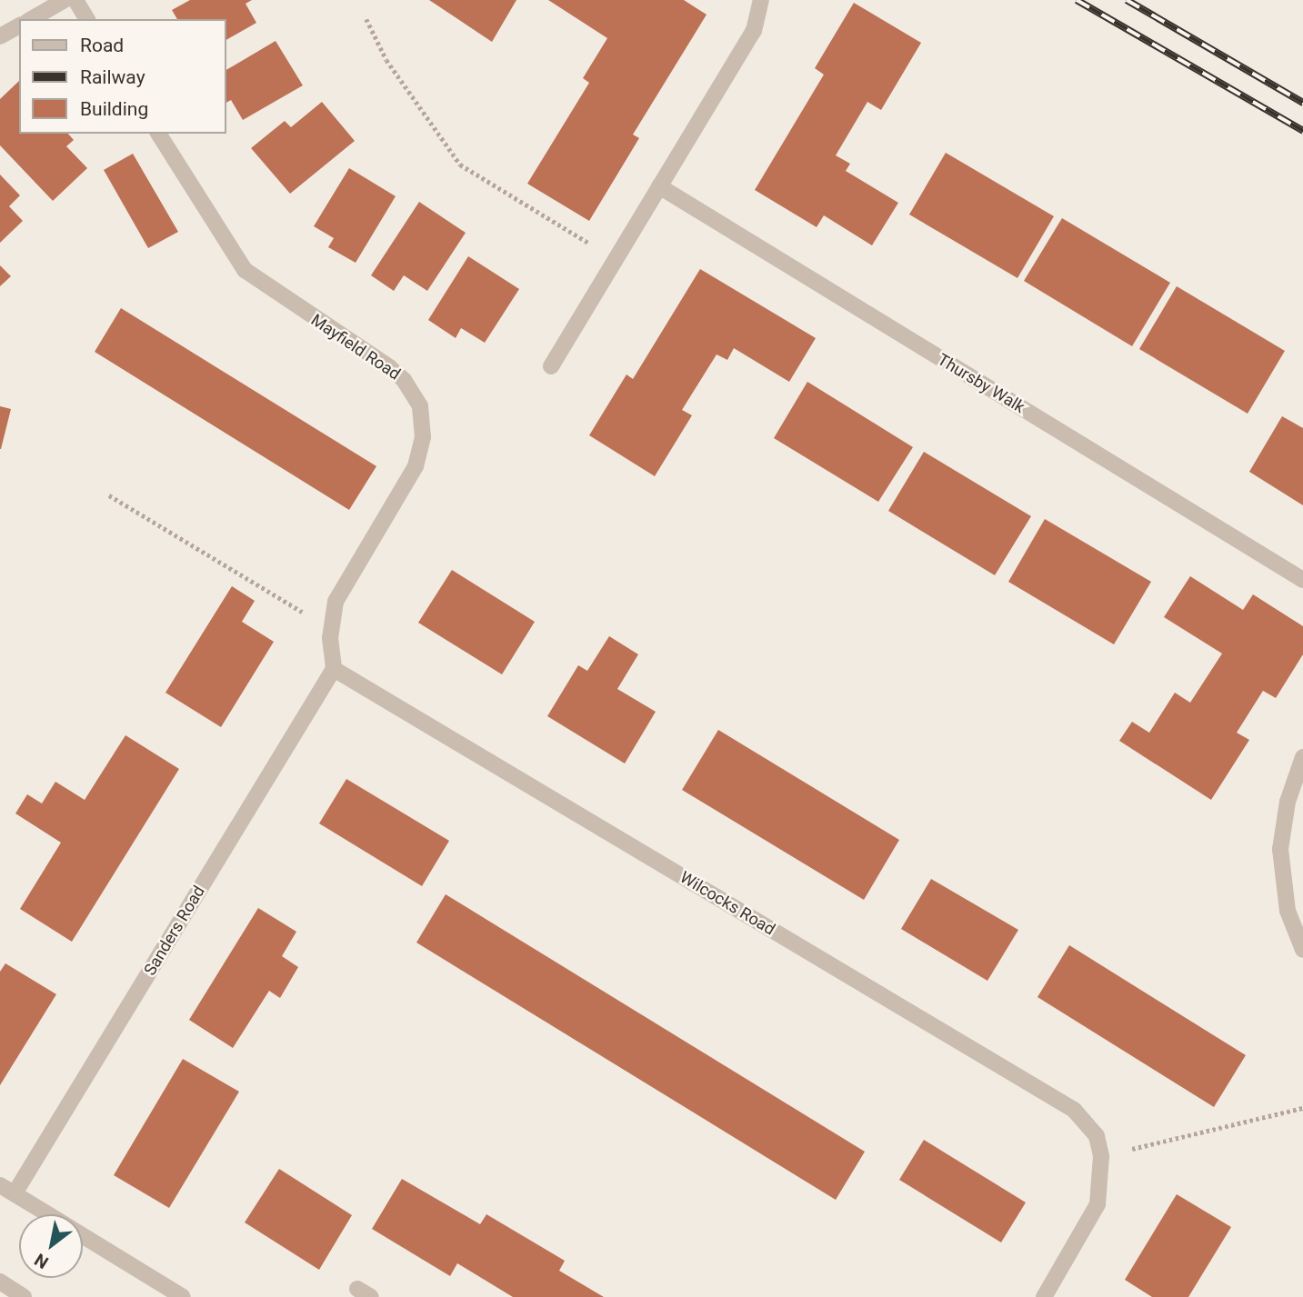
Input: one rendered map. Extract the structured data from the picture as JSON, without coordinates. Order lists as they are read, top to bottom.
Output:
{
  "streets": {
    "street": [
      "Mayfield Road",
      "Thursby Walk",
      "Wilcocks Road",
      "Sanders Road"
    ]
  },
  "crossings": [
    ["Mayfield Road", "Wilcocks Road"],
    ["Mayfield Road", "Sanders Road"],
    ["Wilcocks Road", "Sanders Road"]
  ],
  "legend": ["Road", "Railway", "Building"],
  "north": "bottom left"
}
